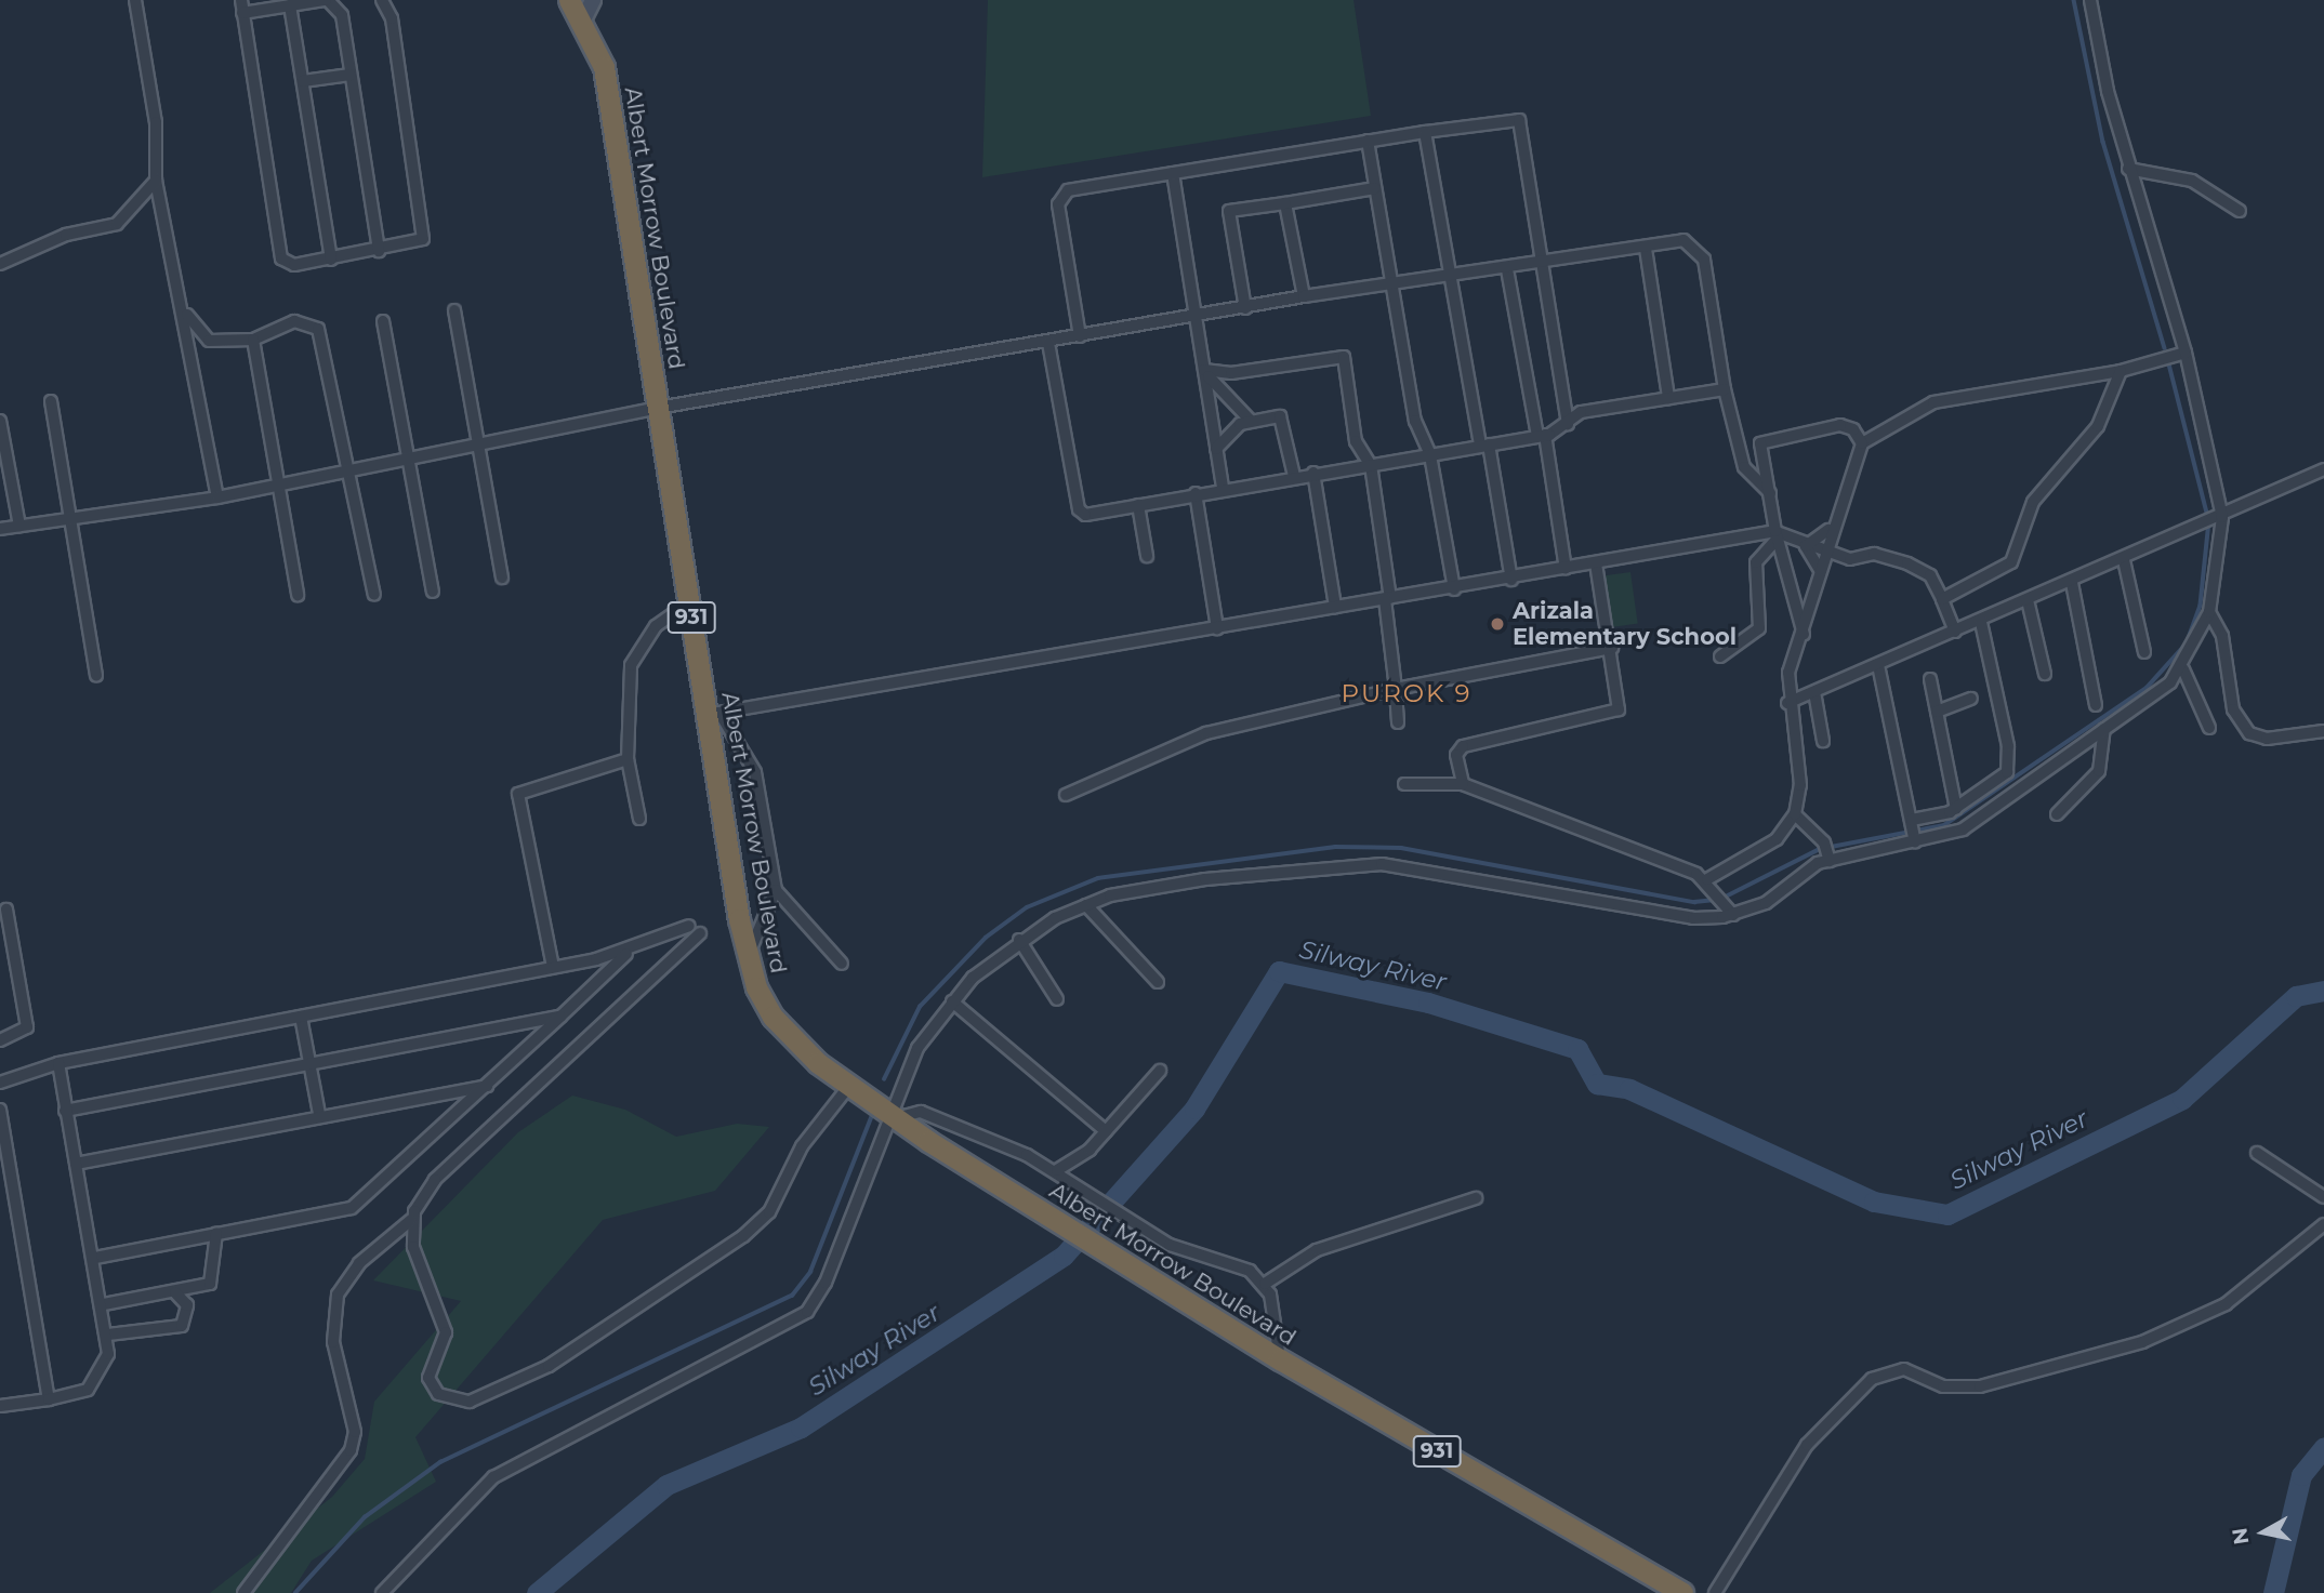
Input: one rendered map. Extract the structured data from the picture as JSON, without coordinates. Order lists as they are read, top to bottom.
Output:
{
  "streets": {
    "highway": ["Albert Morrow Boulevard", "931"]
  },
  "districts": ["PUROK 9"],
  "water": ["Silway River"],
  "places": ["Arizala Elementary School"],
  "north": "left"
}
